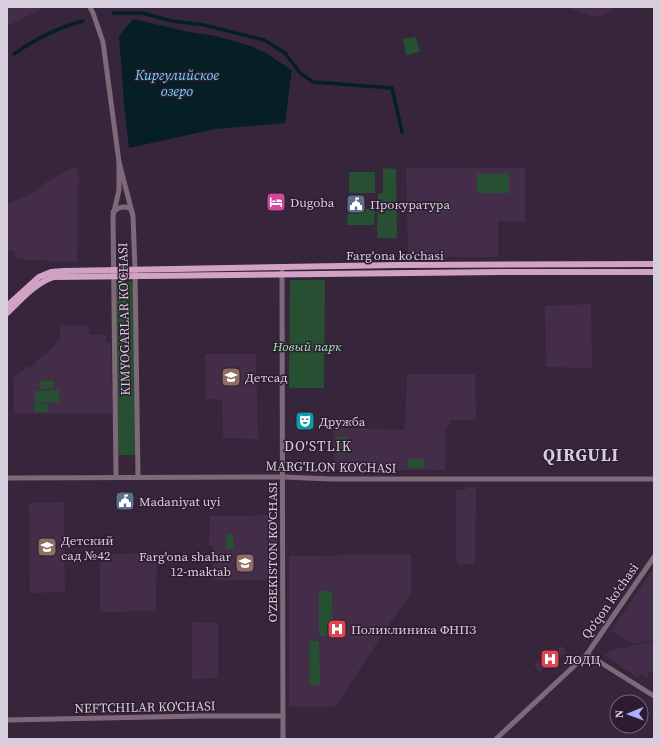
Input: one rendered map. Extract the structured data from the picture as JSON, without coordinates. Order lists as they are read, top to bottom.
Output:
{
  "streets": {
    "main road": ["Fargʻona koʻchasi"],
    "street": [
      "KIMYOGARLAR KO'CHASI",
      "MARG'ILON KO'CHASI",
      "O'ZBEKISTON KO'CHASI",
      "Qoʻqon koʻchasi",
      "NEFTCHILAR KO'CHASI"
    ]
  },
  "crossings": [
    ["Fargʻona koʻchasi", "KIMYOGARLAR KO'CHASI"],
    ["Fargʻona koʻchasi", "O'ZBEKISTON KO'CHASI"],
    ["KIMYOGARLAR KO'CHASI", "MARG'ILON KO'CHASI"],
    ["MARG'ILON KO'CHASI", "O'ZBEKISTON KO'CHASI"],
    ["O'ZBEKISTON KO'CHASI", "NEFTCHILAR KO'CHASI"]
  ],
  "districts": ["DO'STLIK", "QIRGULI"],
  "water": ["Киргулийское озеро"],
  "parks": ["Новый парк"],
  "places": {
    "hotel": ["Dugoba"],
    "public building": ["Прокуратура", "Madaniyat uyi"],
    "school or university": ["Детсад", "Детский сад №42", "Farg'ona shahar 12-maktab"],
    "theatre": ["Дружба"],
    "hospital": ["Поликлиника ФНПЗ", "ЛОДЦ"]
  },
  "north": "left"
}
